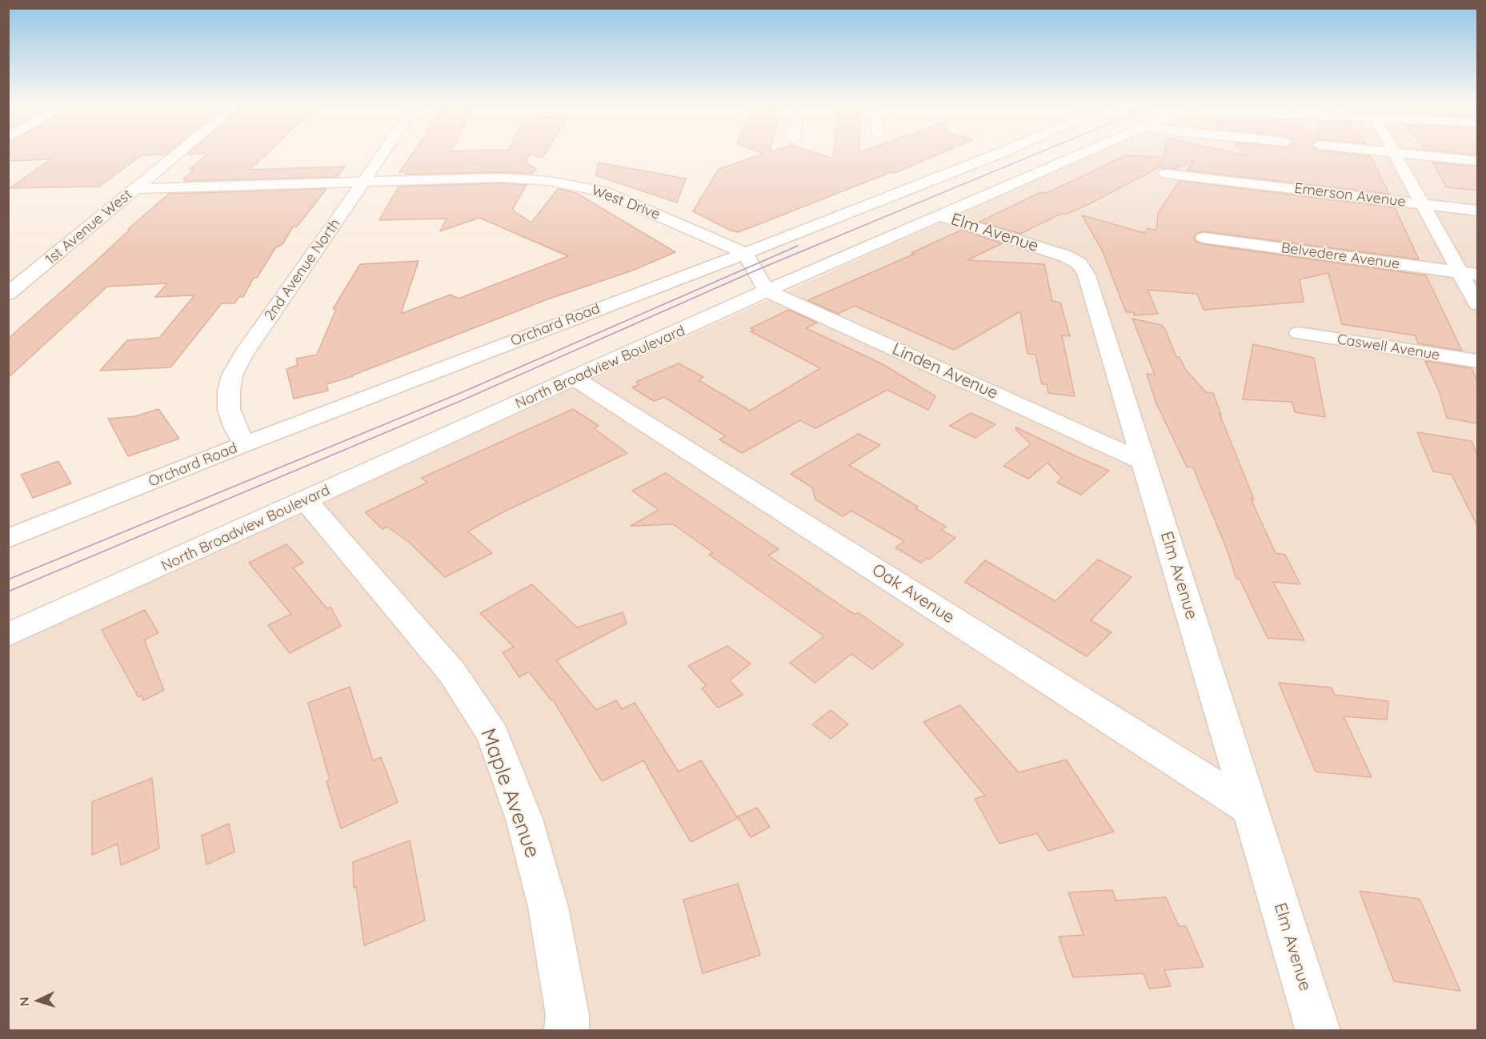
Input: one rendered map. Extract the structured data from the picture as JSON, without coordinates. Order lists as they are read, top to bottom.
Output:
{
  "streets": {
    "street": [
      "Emerson Avenue",
      "West Drive",
      "1st Avenue West",
      "Elm Avenue",
      "Belvedere Avenue",
      "2nd Avenue North",
      "Orchard Road",
      "Caswell Avenue",
      "North Broadview Boulevard",
      "Linden Avenue",
      "Oak Avenue",
      "Maple Avenue"
    ]
  },
  "crossings": [
    ["West Drive", "1st Avenue West"],
    ["West Drive", "2nd Avenue North"],
    ["West Drive", "Orchard Road"],
    ["Elm Avenue", "North Broadview Boulevard"],
    ["Elm Avenue", "Linden Avenue"],
    ["Elm Avenue", "Oak Avenue"],
    ["2nd Avenue North", "Orchard Road"],
    ["North Broadview Boulevard", "Linden Avenue"],
    ["North Broadview Boulevard", "Oak Avenue"],
    ["North Broadview Boulevard", "Maple Avenue"]
  ],
  "north": "left"
}
